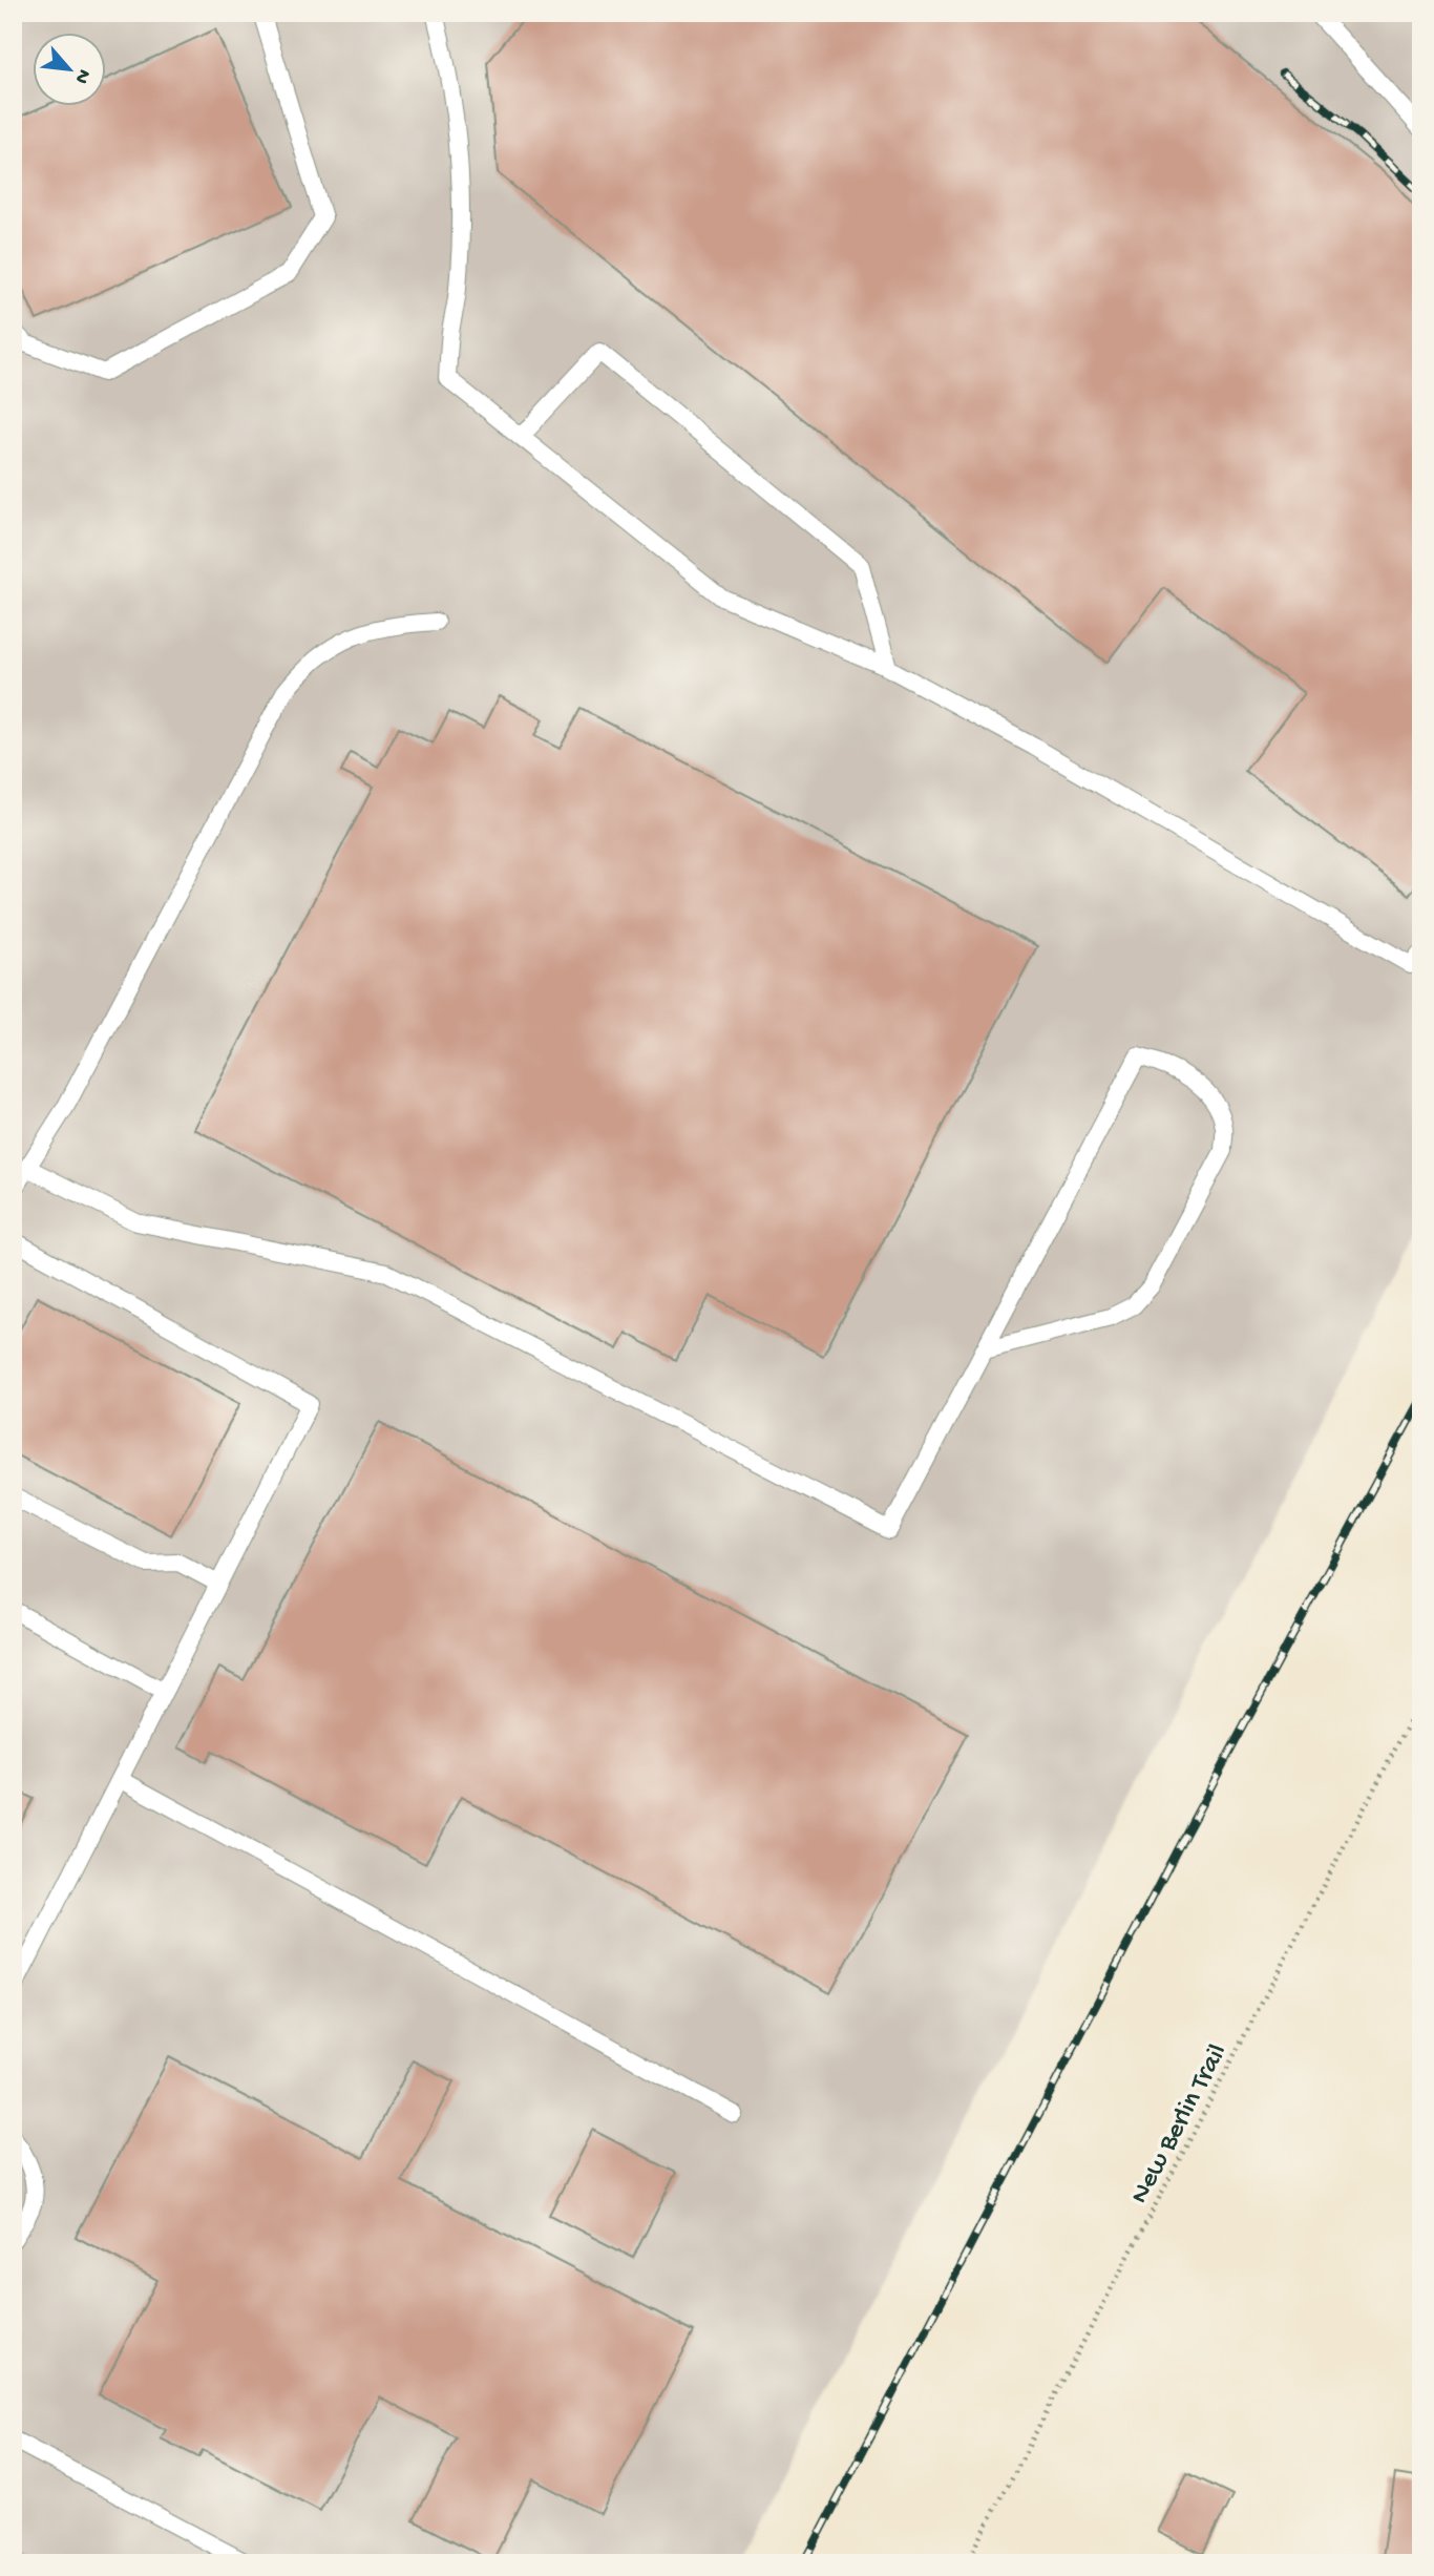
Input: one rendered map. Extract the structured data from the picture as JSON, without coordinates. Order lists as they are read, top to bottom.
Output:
{
  "streets": {
    "path": ["New Berlin Trail"]
  },
  "north": "bottom right"
}
